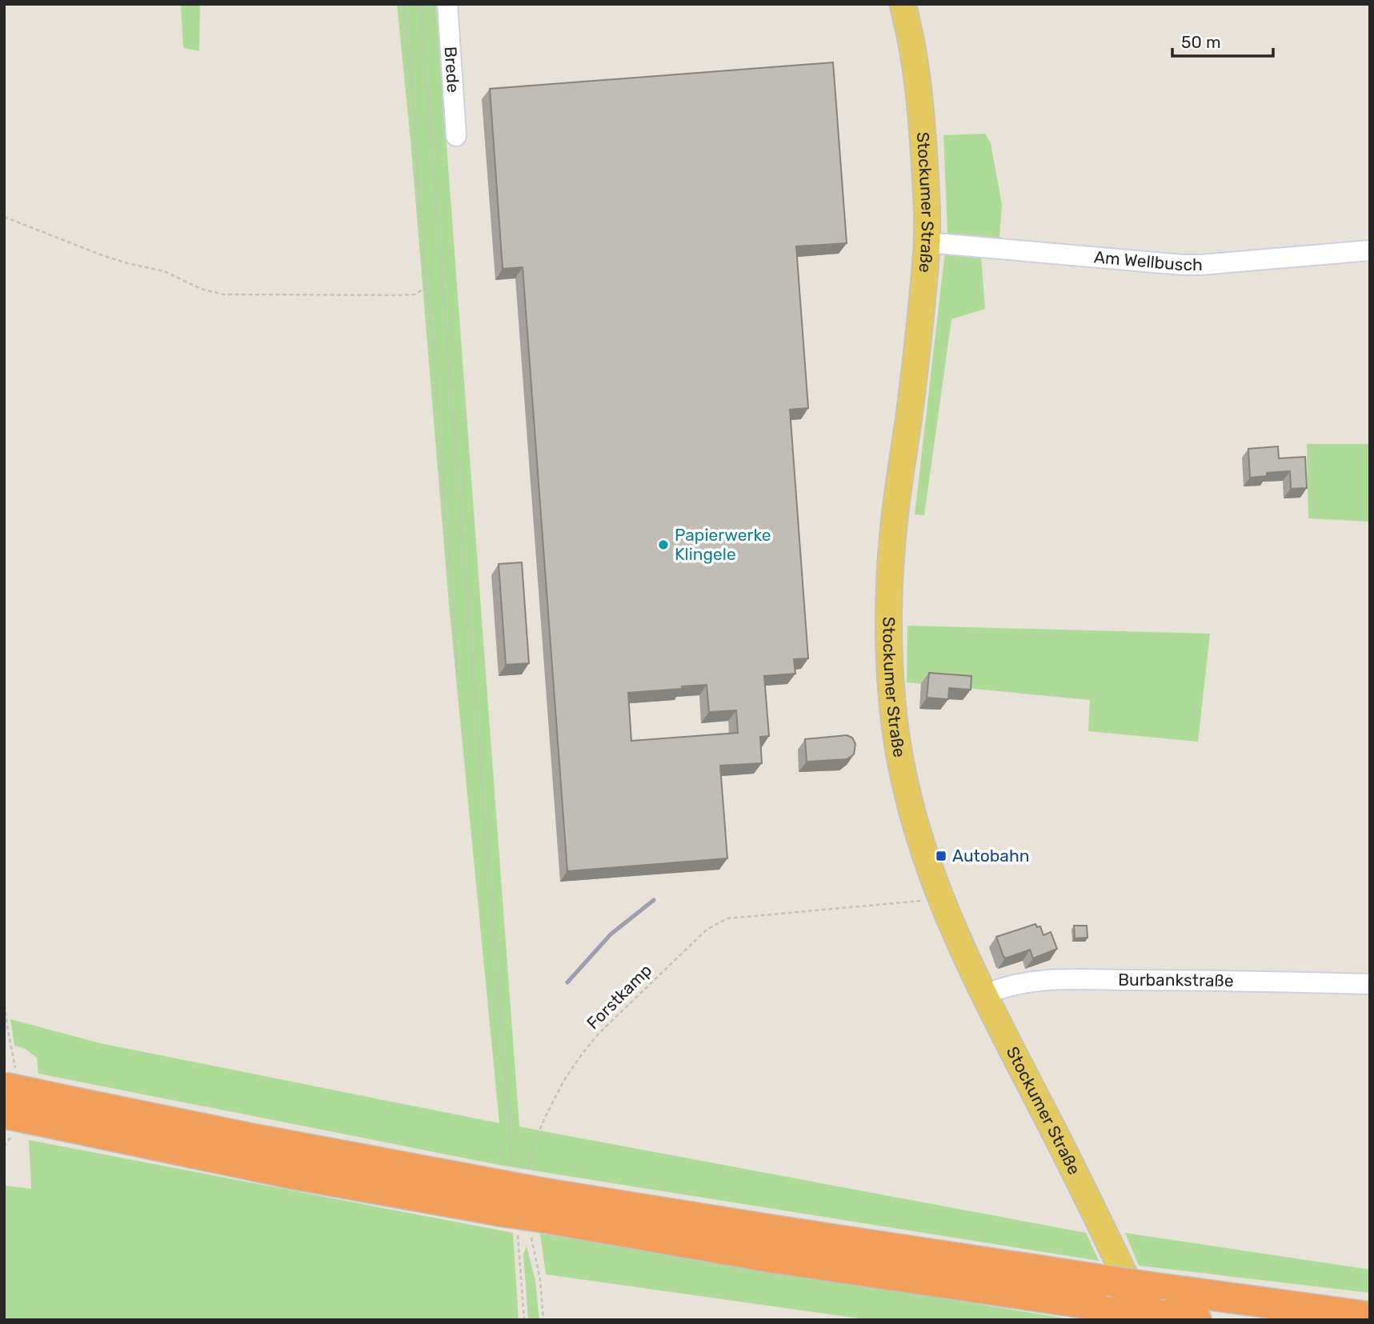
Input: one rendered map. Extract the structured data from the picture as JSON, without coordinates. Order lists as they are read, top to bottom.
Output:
{
  "streets": {
    "main road": ["Stockumer Straße"],
    "street": ["Brede", "Am Wellbusch", "Burbankstraße"],
    "path": ["Forstkamp"]
  },
  "crossings": [
    ["Stockumer Straße", "Am Wellbusch"],
    ["Stockumer Straße", "Burbankstraße"],
    ["Stockumer Straße", "Forstkamp"]
  ],
  "places": {
    "other": ["Papierwerke Klingele"],
    "transit": ["Autobahn"]
  },
  "scale_bar": "50 m"
}
